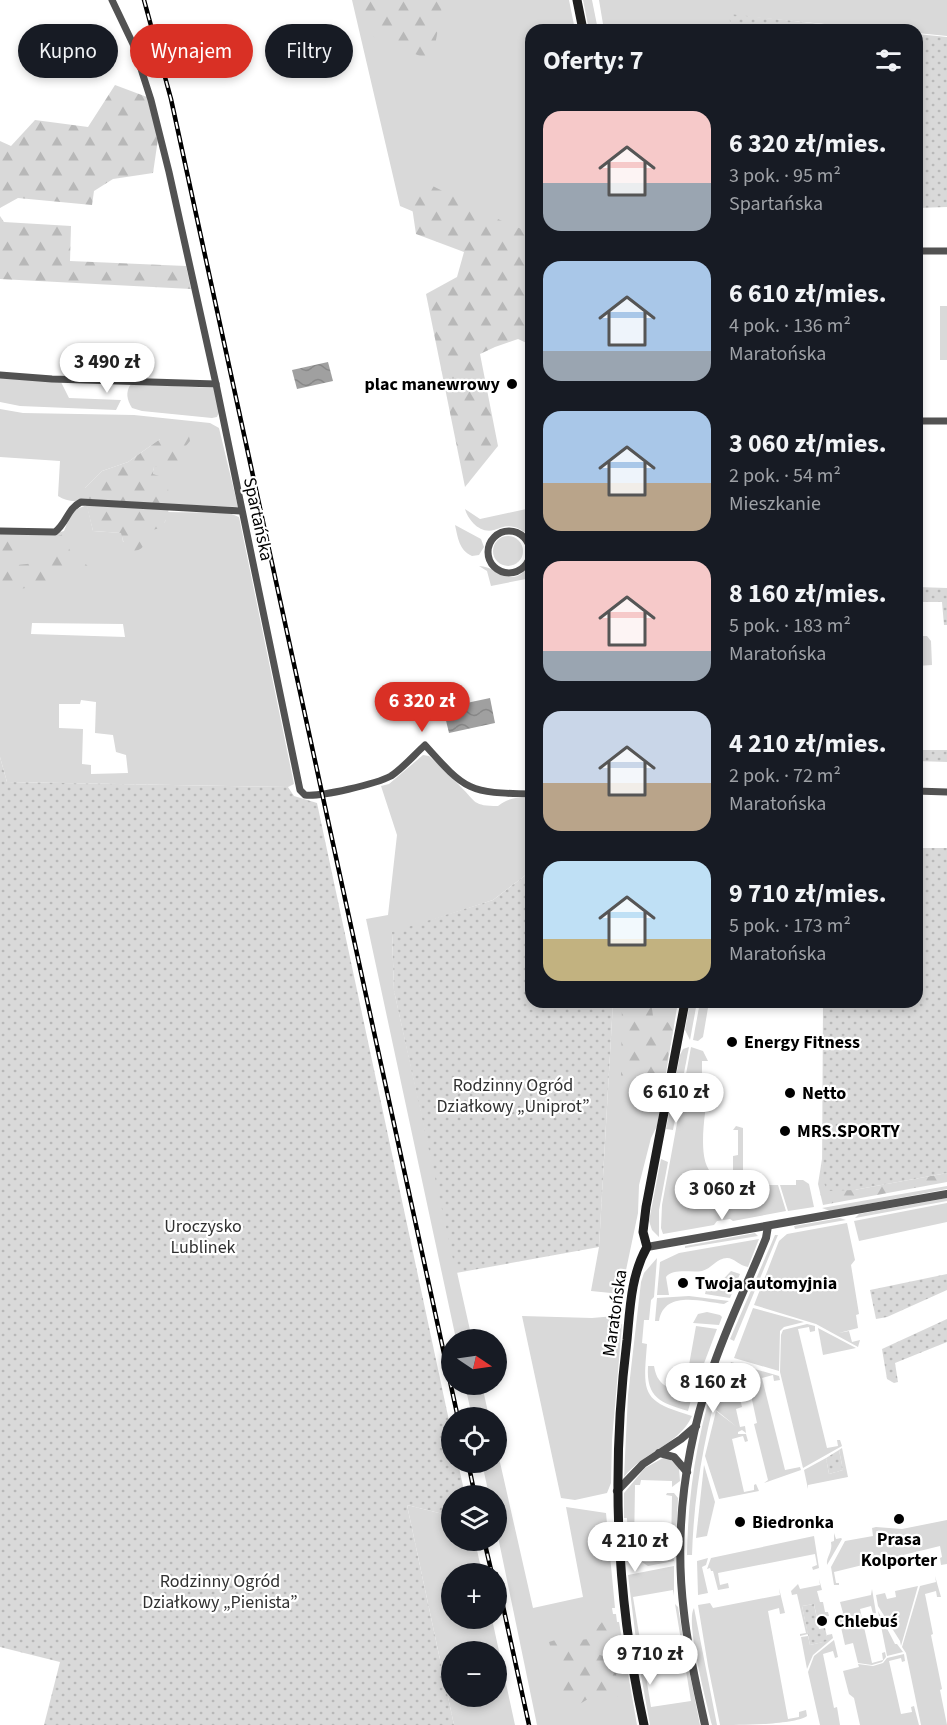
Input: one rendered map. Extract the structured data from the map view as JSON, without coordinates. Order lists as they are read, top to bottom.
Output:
{
  "streets": {
    "main road": ["Maratońska"],
    "street": ["Spartańska"]
  },
  "parks": ["Rodzinny Ogród Działkowy „Uniprot”", "Uroczysko Lublinek", "Rodzinny Ogród Działkowy „Pienista”"],
  "places": [
    "plac manewrowy",
    "Energy Fitness",
    "Netto",
    "MRS.SPORTY",
    "Twoja automyjnia",
    "Prasa Kolporter",
    "Biedronka",
    "Chlebuś"
  ],
  "north": "right",
  "page": {
    "chip": ["Kupno", "Wynajem", "Filtry"],
    "heading": "Oferty: 7",
    "list": [
      {
        "name": "6 320 zł/mies.",
        "note": "3 pok. · 95 m² · Spartańska"
      },
      {
        "name": "6 610 zł/mies.",
        "note": "4 pok. · 136 m² · Maratońska"
      },
      {
        "name": "3 060 zł/mies.",
        "note": "2 pok. · 54 m² · Mieszkanie"
      },
      {
        "name": "8 160 zł/mies.",
        "note": "5 pok. · 183 m² · Maratońska"
      },
      {
        "name": "4 210 zł/mies.",
        "note": "2 pok. · 72 m² · Maratońska"
      },
      {
        "name": "9 710 zł/mies.",
        "note": "5 pok. · 173 m² · Maratońska"
      }
    ],
    "price": [
      "3 490 zł",
      "6 320 zł",
      "6 610 zł",
      "3 060 zł",
      "8 160 zł",
      "4 210 zł",
      "9 710 zł"
    ],
    "map_buttons": ["+", "−"]
  }
}
